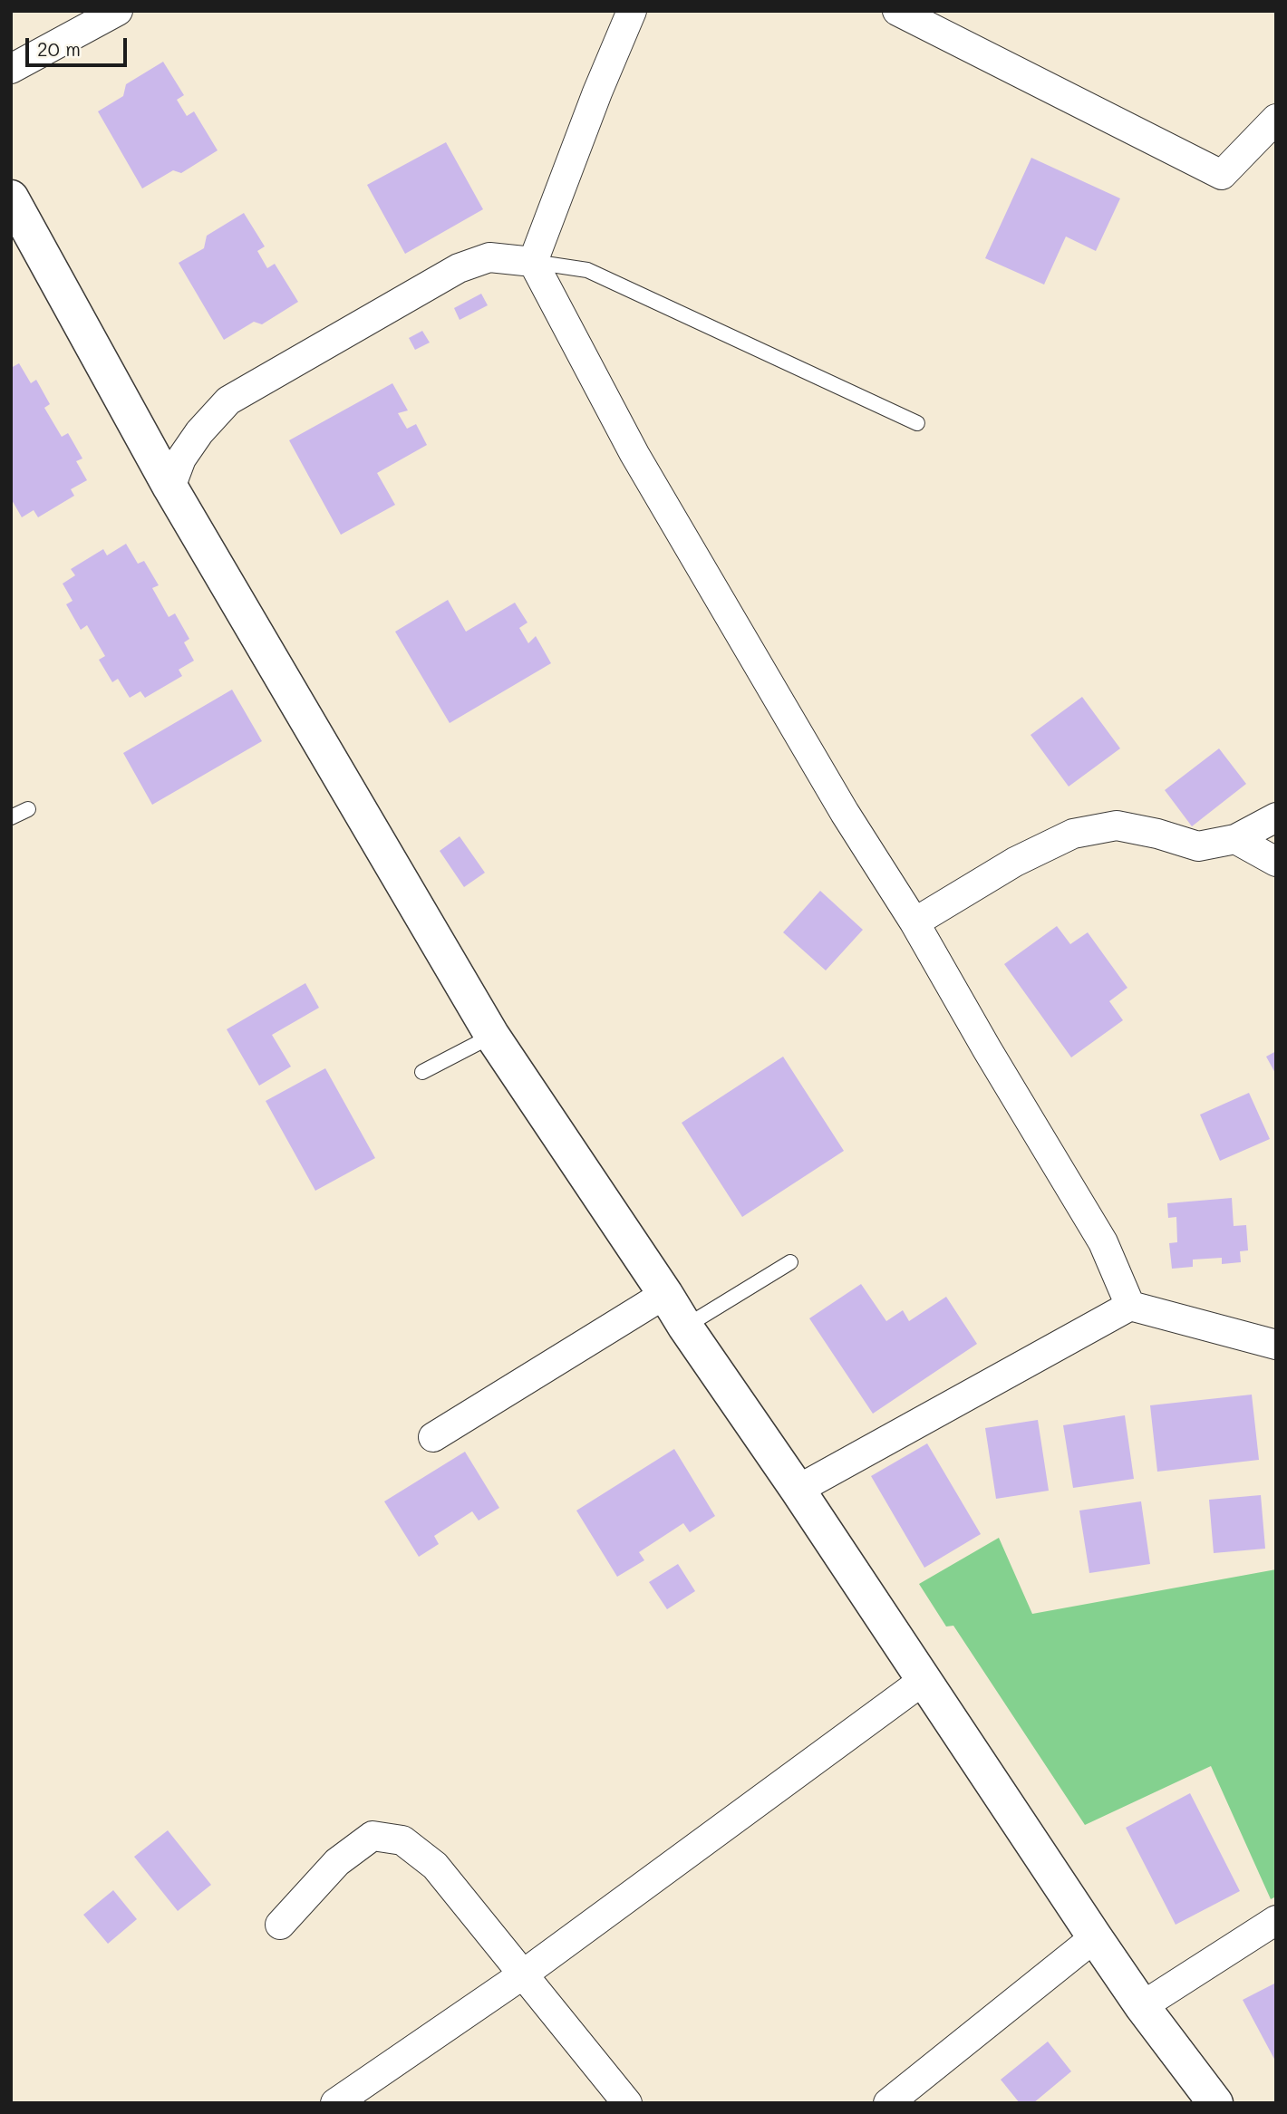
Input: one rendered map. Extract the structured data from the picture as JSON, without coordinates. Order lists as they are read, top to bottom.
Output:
{
  "scale_bar": "20 m"
}
